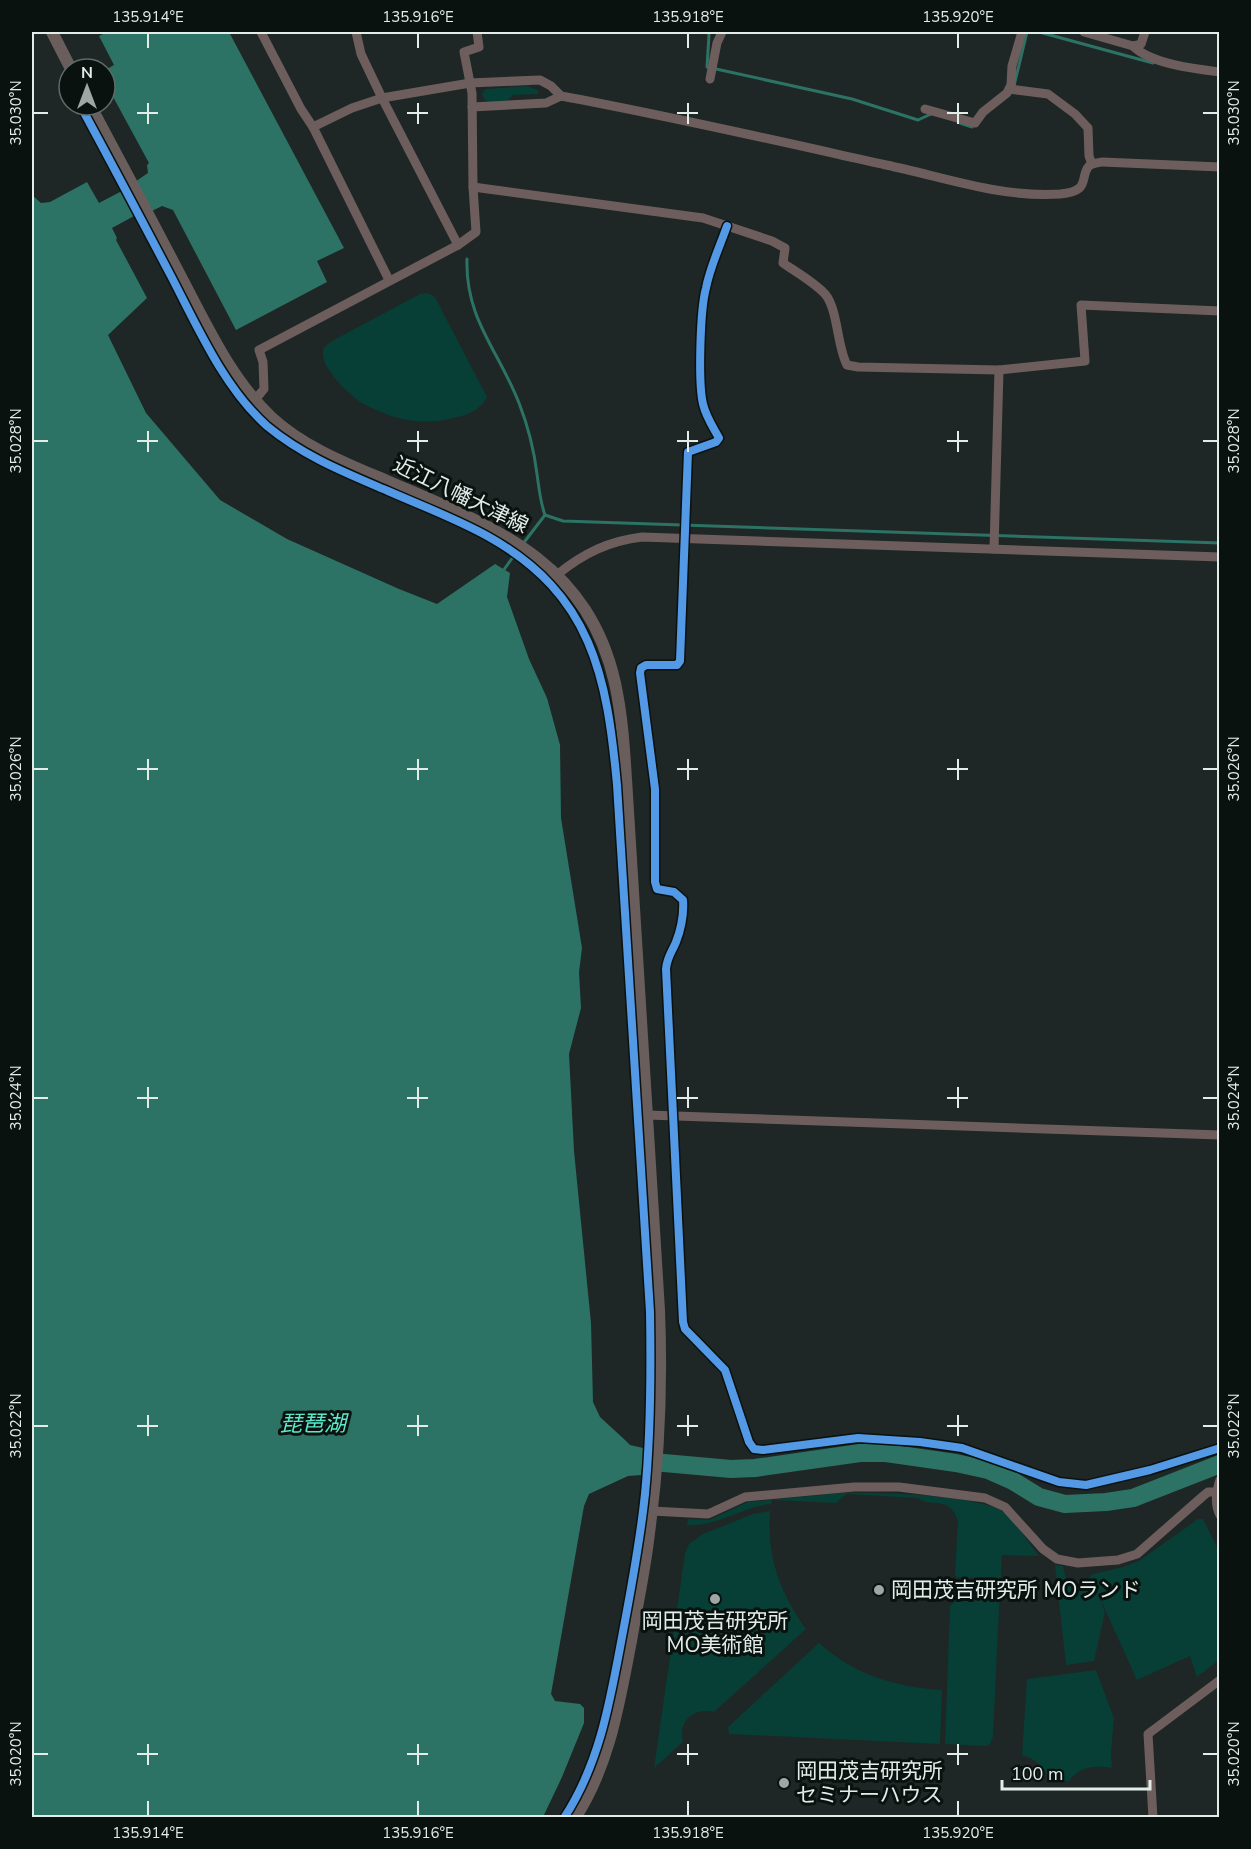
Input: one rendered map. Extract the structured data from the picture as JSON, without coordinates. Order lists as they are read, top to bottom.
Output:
{
  "streets": {
    "main road": ["近江八幡大津線"]
  },
  "water": ["琵琶湖"],
  "places": ["岡田茂吉研究所 MOランド", "岡田茂吉研究所 MO美術館", "岡田茂吉研究所 セミナーハウス"],
  "scale_bar": "100 m",
  "north": "top",
  "coordinates": [
    "135.914°E",
    "135.916°E",
    "135.918°E",
    "135.920°E",
    "35.030°N",
    "35.028°N",
    "35.026°N",
    "35.024°N",
    "35.022°N",
    "35.020°N"
  ]
}
